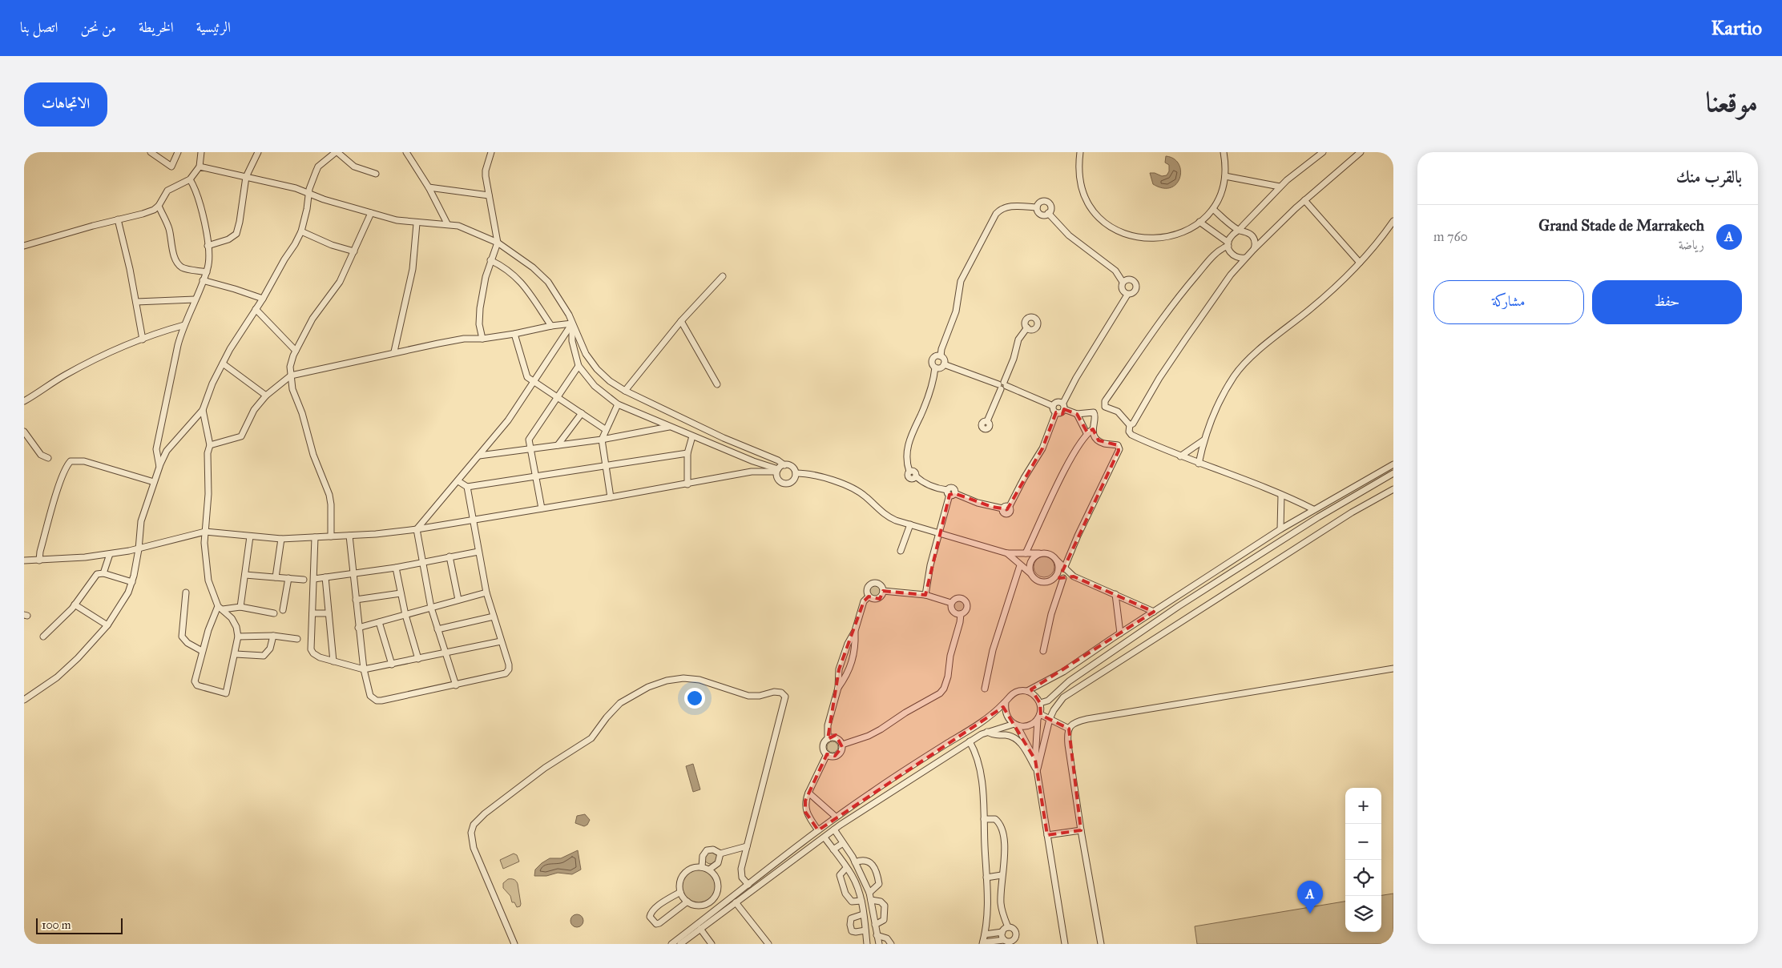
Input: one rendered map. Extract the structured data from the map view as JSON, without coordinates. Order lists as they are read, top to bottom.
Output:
{
  "scale_bar": "100 m",
  "page": {
    "header": "Kartio",
    "nav": [
      "الرئيسية",
      "الخريطة",
      "من نحن",
      "اتصل بنا"
    ],
    "title": "موقعنا",
    "buttons": [
      "الاتجاهات",
      ["حفظ", "مشاركة"]
    ],
    "heading": "بالقرب منك",
    "list": [
      {
        "mark": "A",
        "name": "Grand Stade de Marrakech",
        "note": "رياضة",
        "value": "760 m"
      }
    ],
    "map_buttons": ["+", "−"],
    "pins": "A",
    "scale": "100 m"
  }
}
